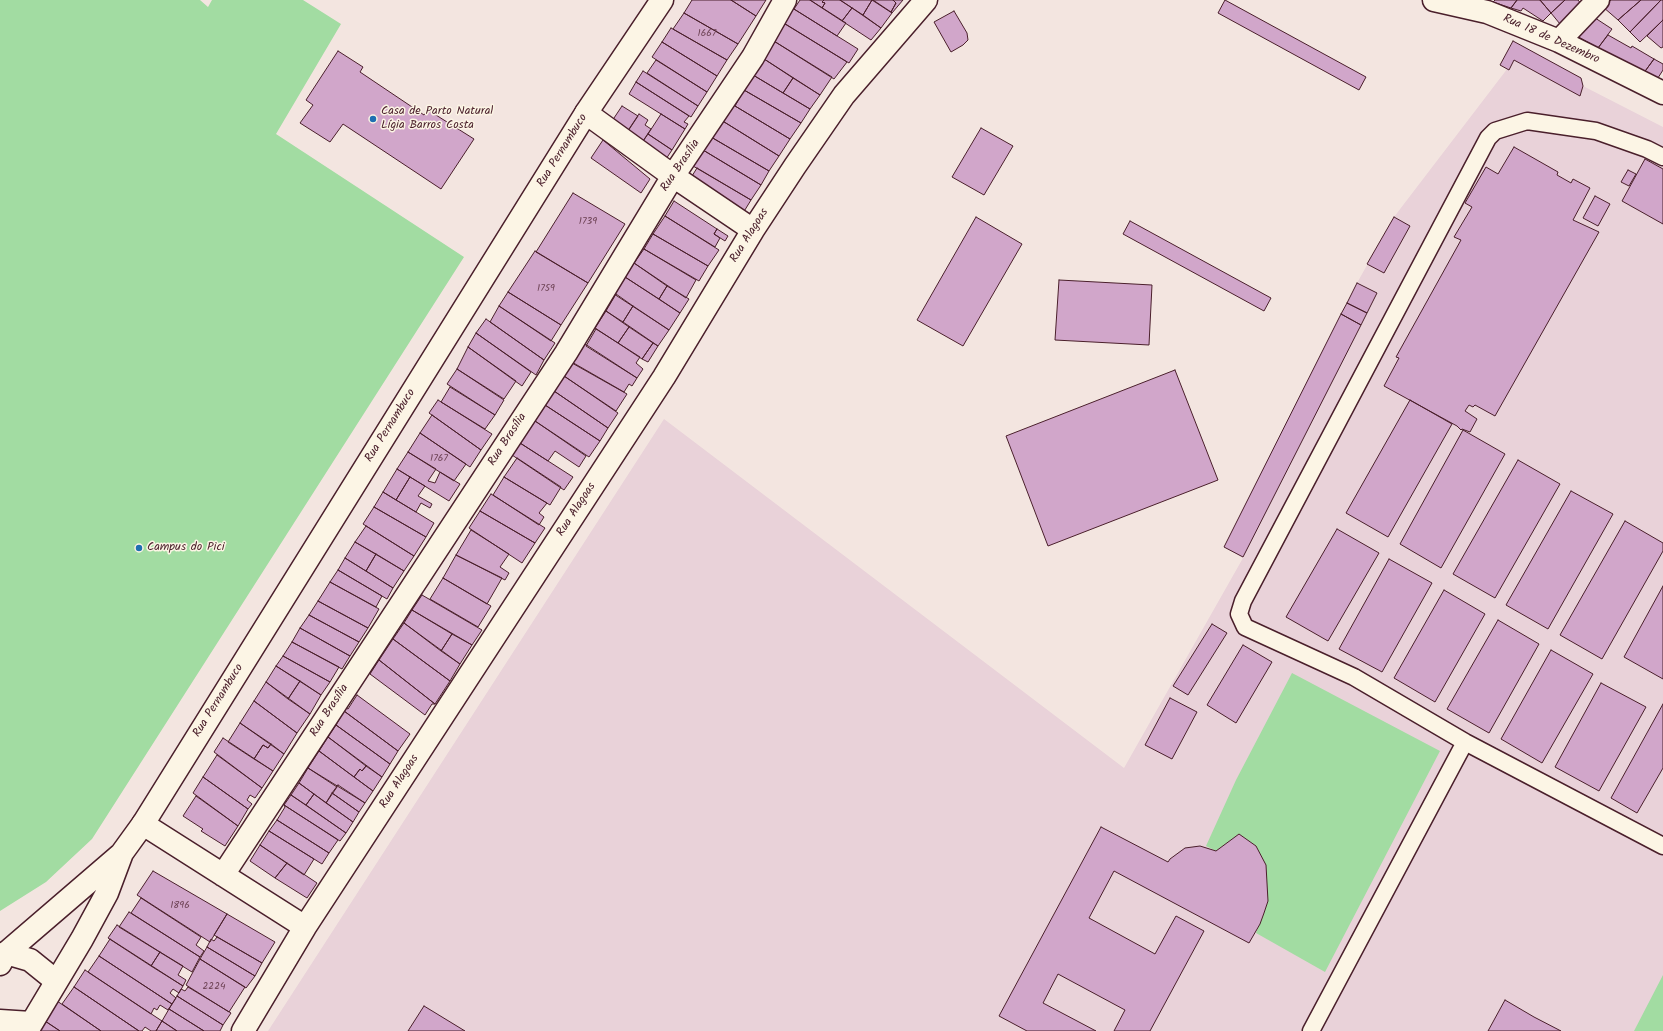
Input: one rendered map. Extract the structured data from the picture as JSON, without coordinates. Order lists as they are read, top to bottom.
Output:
{
  "streets": {
    "street": [
      "Rua 18 de Dezembro",
      "Rua Pernambuco",
      "Rua Brasília",
      "Rua Alagoas"
    ]
  },
  "places": ["Casa de Parto Natural Lígia Barros Costa", "Campus do Pici"],
  "house_numbers": [
    "1667",
    "1739",
    "1759",
    "1767",
    "1896",
    "2224"
  ]
}
